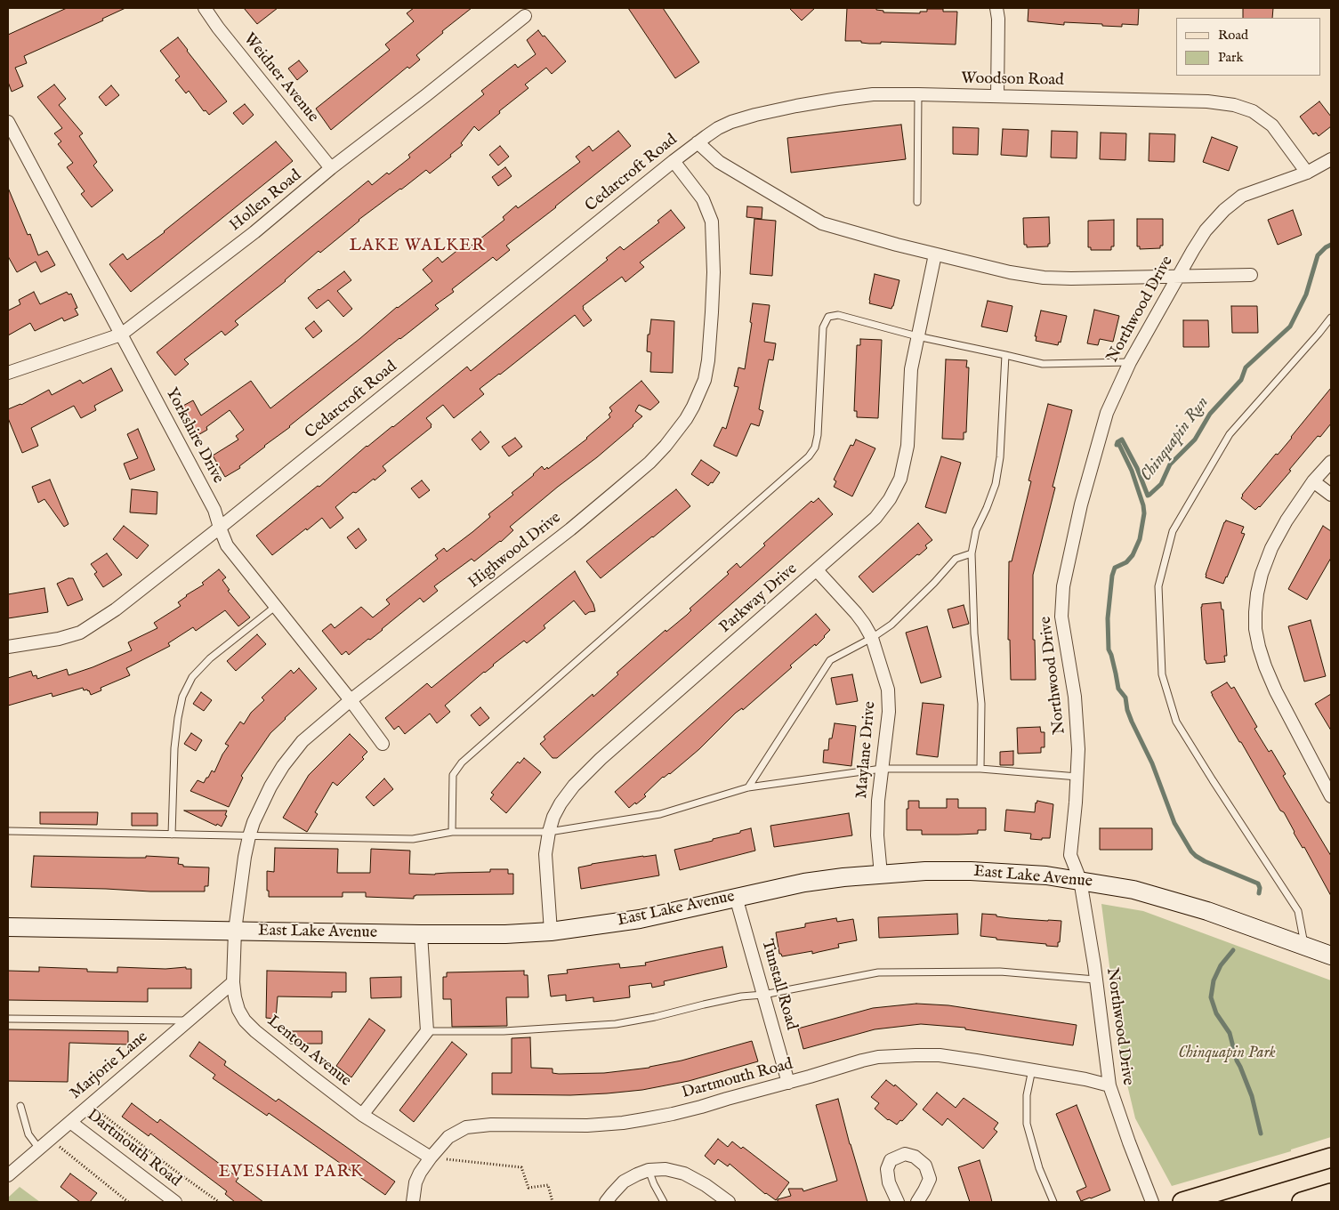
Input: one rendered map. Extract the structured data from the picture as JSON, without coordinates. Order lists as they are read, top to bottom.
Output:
{
  "streets": {
    "street": [
      "Weidner Avenue",
      "Woodson Road",
      "Cedarcroft Road",
      "Hollen Road",
      "Northwood Drive",
      "Yorkshire Drive",
      "Highwood Drive",
      "Parkway Drive",
      "Maylane Drive",
      "East Lake Avenue",
      "Tunstall Road",
      "Lenton Avenue",
      "Marjorie Lane",
      "Dartmouth Road"
    ]
  },
  "crossings": [
    ["Weidner Avenue", "Hollen Road"],
    ["Woodson Road", "Cedarcroft Road"],
    ["Woodson Road", "Northwood Drive"],
    ["Cedarcroft Road", "Yorkshire Drive"],
    ["Cedarcroft Road", "Highwood Drive"],
    ["Hollen Road", "Yorkshire Drive"],
    ["Northwood Drive", "East Lake Avenue"],
    ["Northwood Drive", "Dartmouth Road"],
    ["Yorkshire Drive", "Highwood Drive"],
    ["Highwood Drive", "East Lake Avenue"],
    ["Highwood Drive", "Lenton Avenue"],
    ["Parkway Drive", "Maylane Drive"],
    ["Parkway Drive", "East Lake Avenue"],
    ["Maylane Drive", "East Lake Avenue"],
    ["East Lake Avenue", "Tunstall Road"],
    ["East Lake Avenue", "Lenton Avenue"],
    ["Tunstall Road", "Dartmouth Road"],
    ["Lenton Avenue", "Marjorie Lane"],
    ["Lenton Avenue", "Dartmouth Road"],
    ["Marjorie Lane", "Dartmouth Road"]
  ],
  "districts": ["LAKE WALKER", "EVESHAM PARK"],
  "water": ["Chinquapin Run"],
  "parks": ["Chinquapin Park"],
  "legend": ["Road", "Park"]
}
